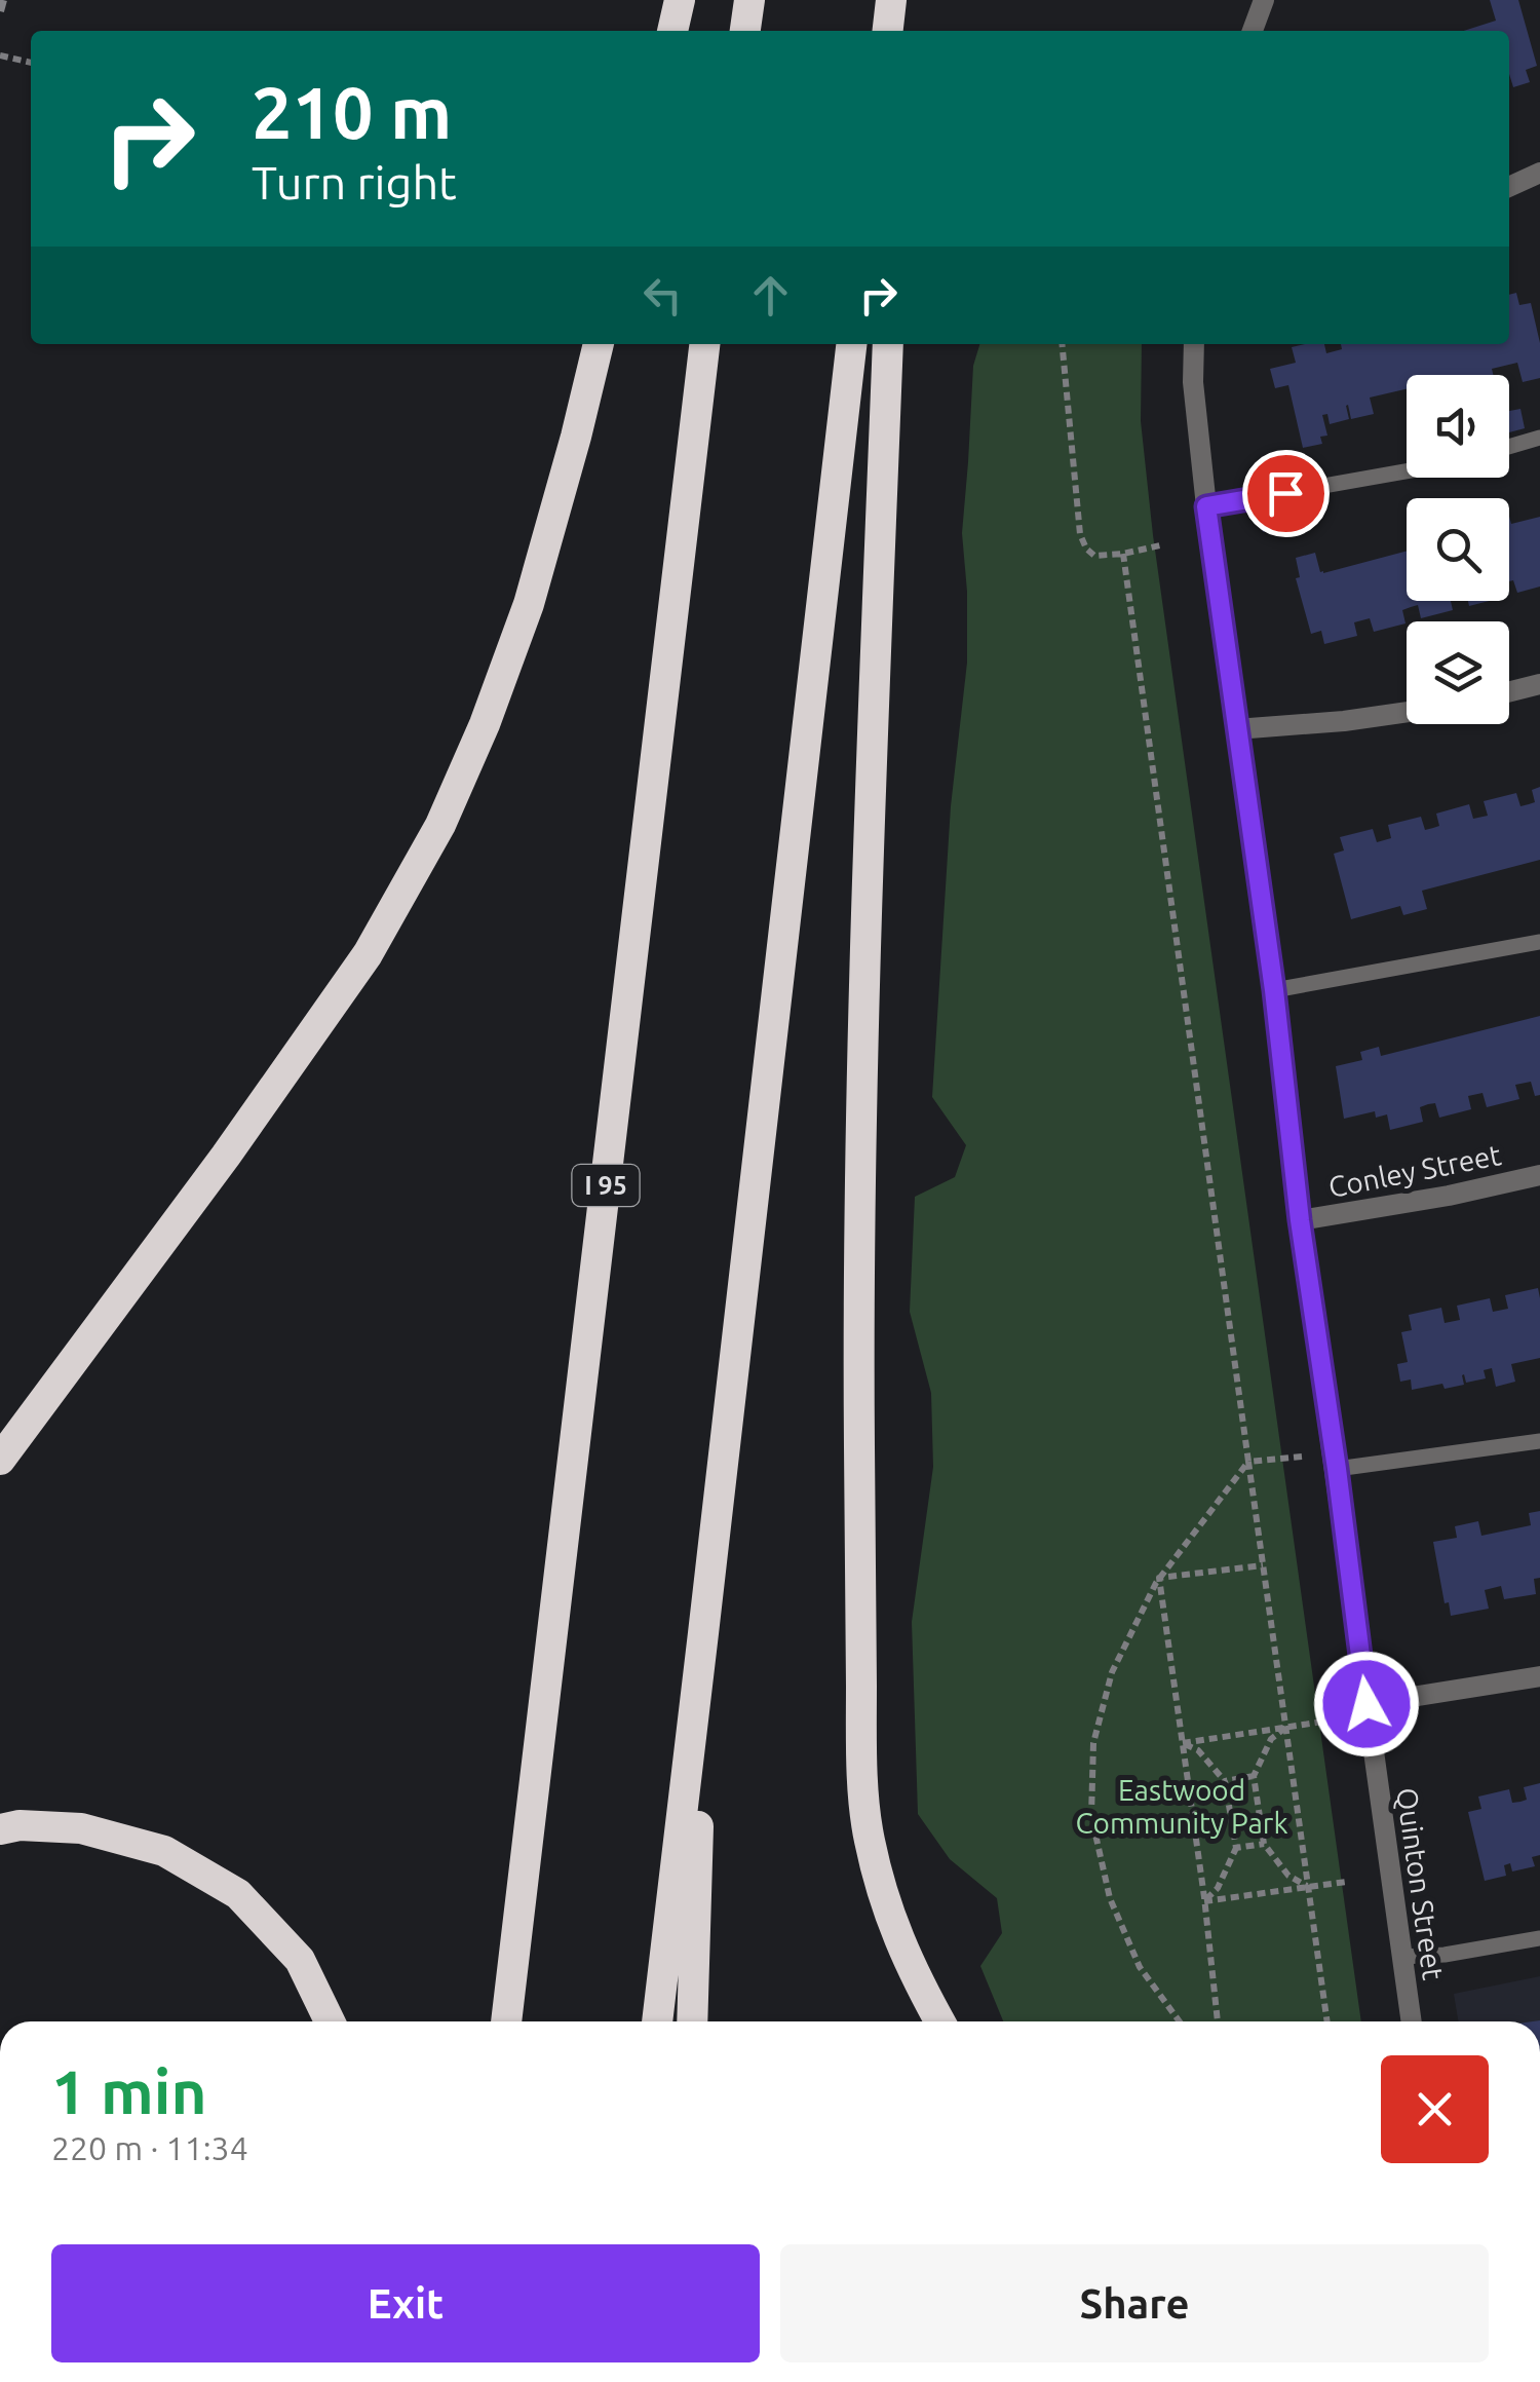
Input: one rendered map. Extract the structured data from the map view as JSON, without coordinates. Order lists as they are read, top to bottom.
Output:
{
  "streets": {
    "highway": ["I 95"],
    "street": ["Conley Street", "Quinton Street"]
  },
  "crossings": [
    ["Conley Street", "Quinton Street"]
  ],
  "parks": ["Eastwood Community Park"],
  "page": {
    "turn": ["210 m", "Turn right"],
    "heading": ["1 min", "220 m · 11:34"],
    "buttons": ["Exit", "Share"]
  }
}
